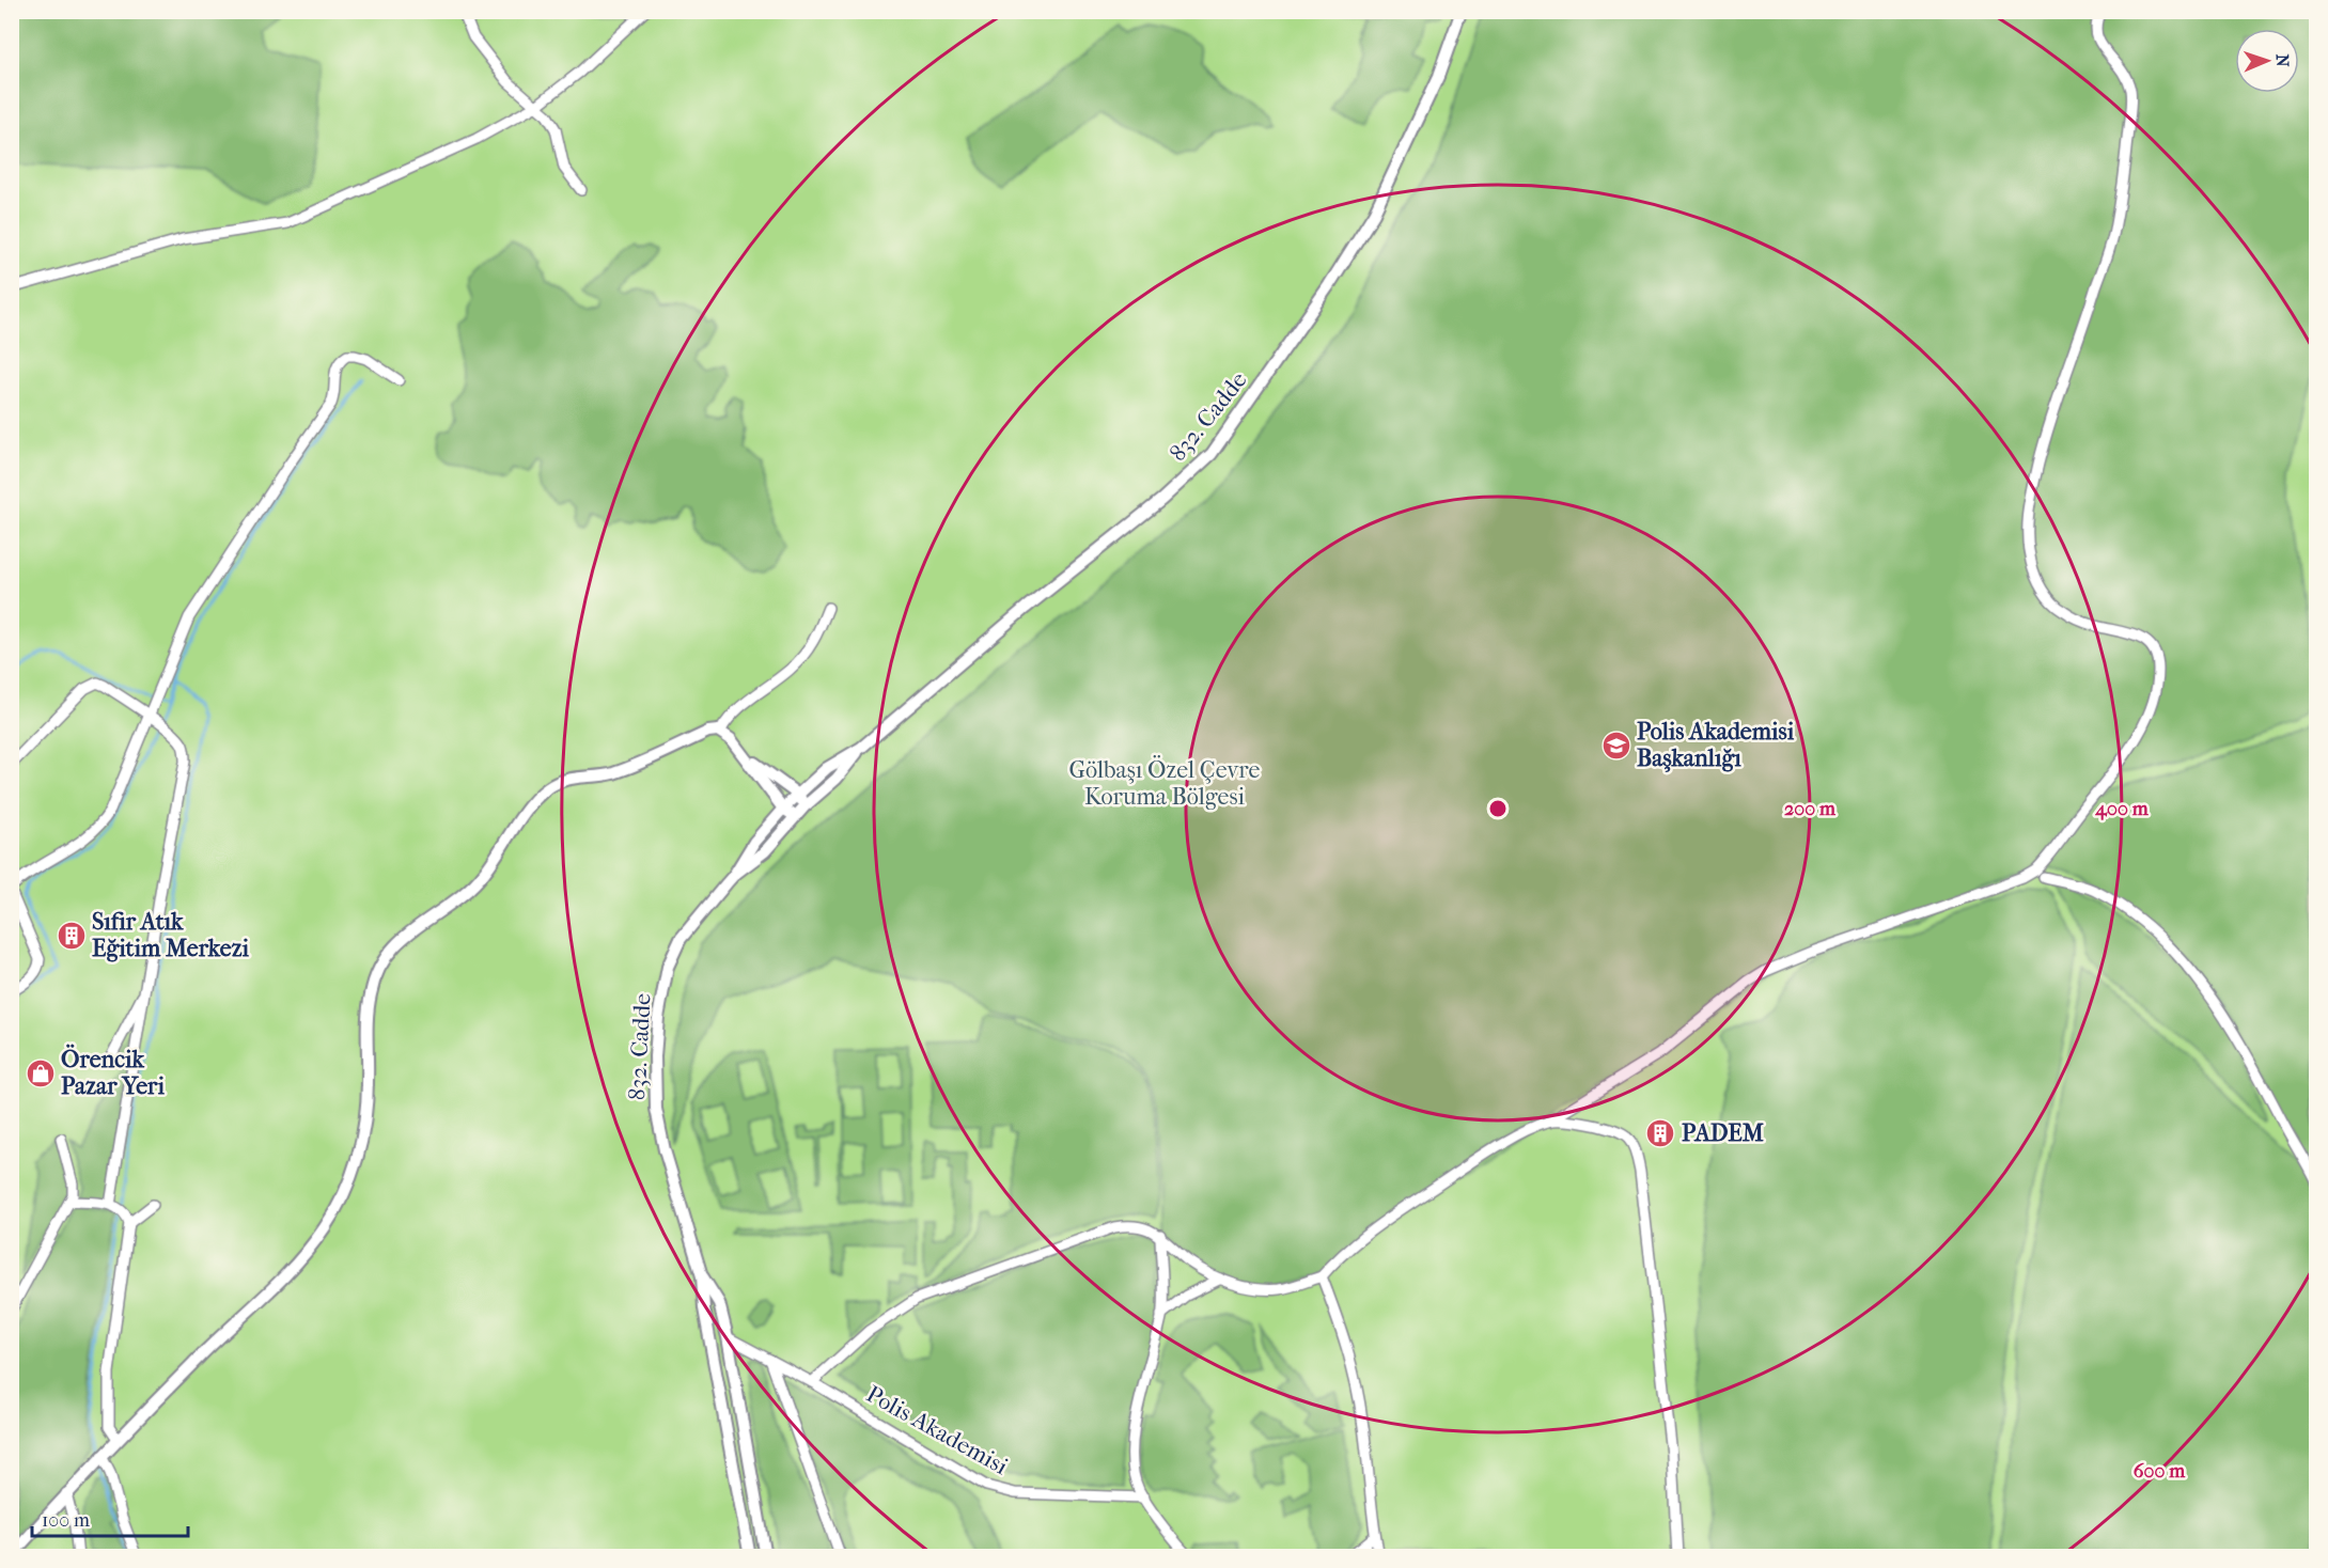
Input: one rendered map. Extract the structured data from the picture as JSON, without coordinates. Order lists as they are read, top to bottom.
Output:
{
  "streets": {
    "street": ["832. Cadde", "Polis Akademisi"]
  },
  "crossings": [
    ["832. Cadde", "Polis Akademisi"]
  ],
  "parks": ["Gölbaşı Özel Çevre Koruma Bölgesi"],
  "places": {
    "school or university": ["Polis Akademisi Başkanlığı"],
    "building": ["Sıfır Atık Eğitim Merkezi", "PADEM"],
    "shop": ["Örencik Pazar Yeri"]
  },
  "scale_bar": "100 m",
  "north": "right",
  "rings": ["200 m", "400 m", "600 m"]
}
